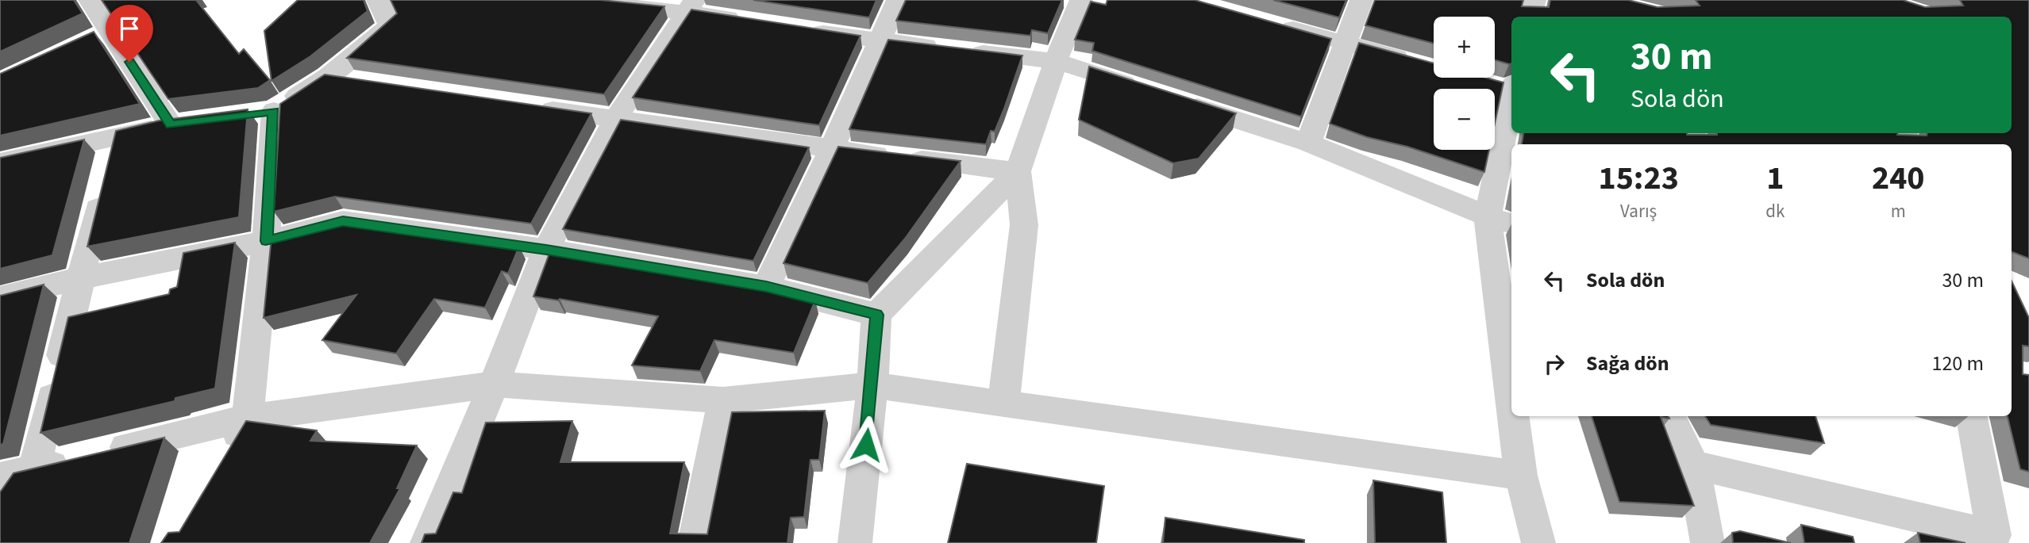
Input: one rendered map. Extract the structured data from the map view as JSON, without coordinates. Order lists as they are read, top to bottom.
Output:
{
  "page": {
    "map_buttons": ["+", "−"],
    "turn": ["30 m", "Sola dön"],
    "eta": [
      "15:23",
      "Varış",
      "1",
      "dk",
      "240",
      "m"
    ],
    "list": [
      {
        "name": "Sola dön",
        "value": "30 m"
      },
      {
        "name": "Sağa dön",
        "value": "120 m"
      }
    ]
  }
}
